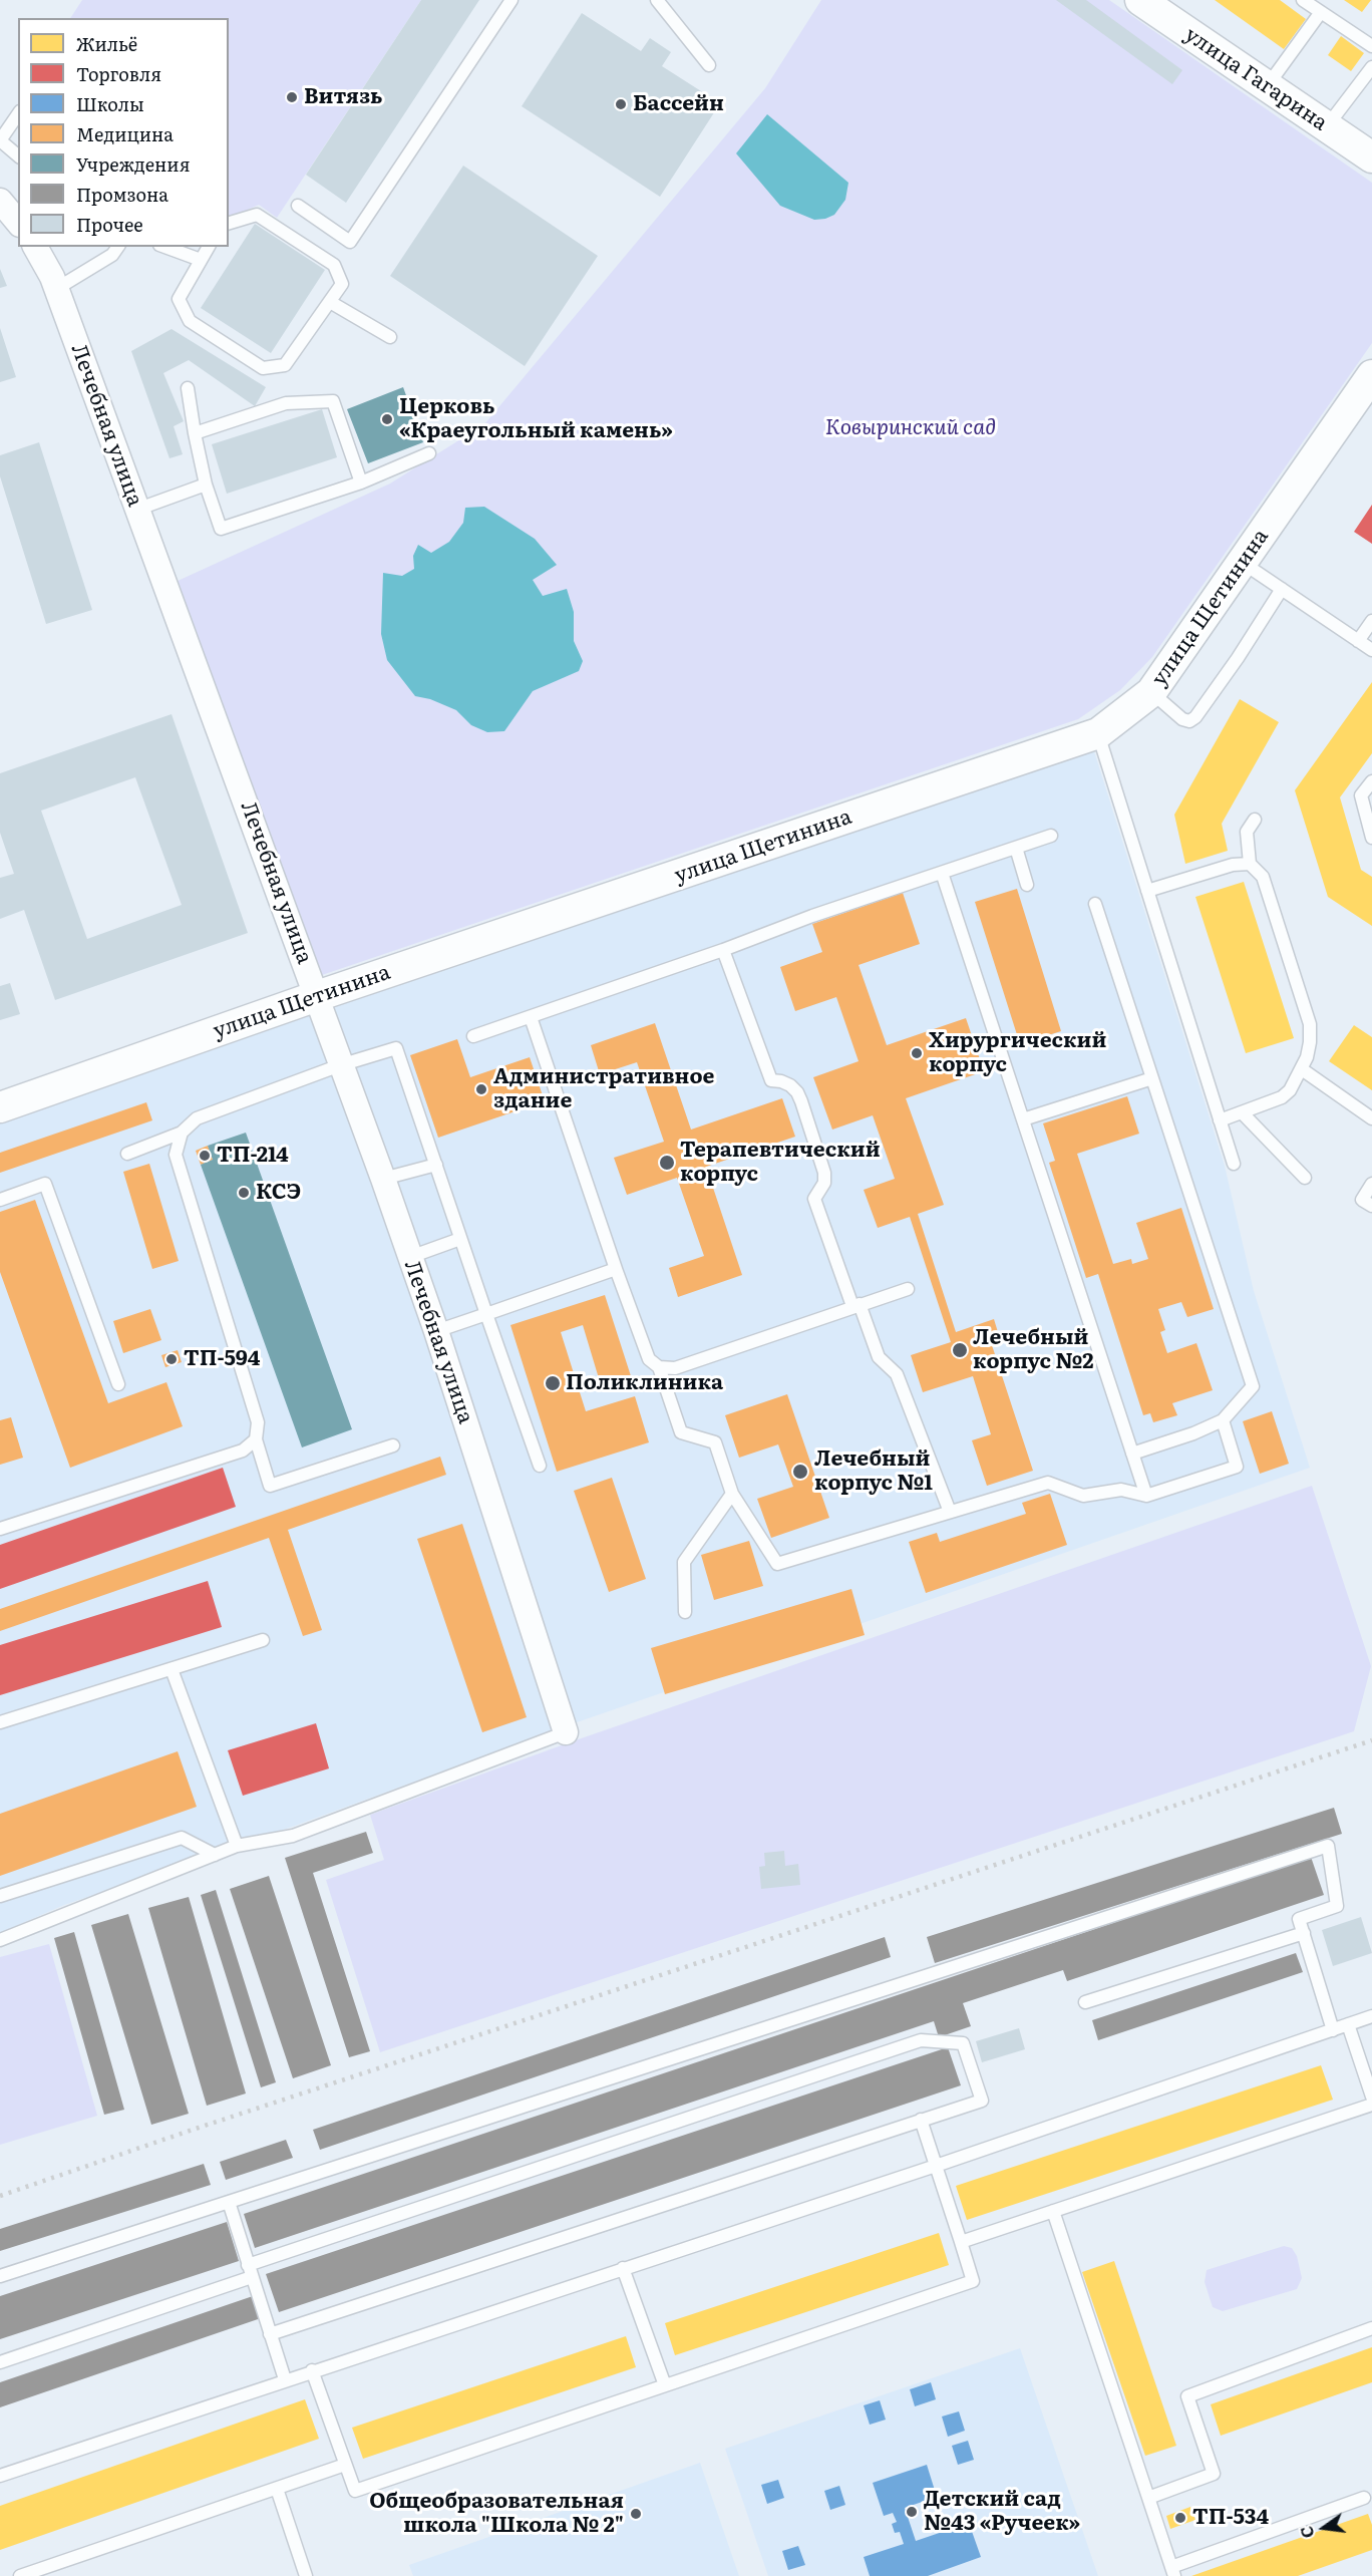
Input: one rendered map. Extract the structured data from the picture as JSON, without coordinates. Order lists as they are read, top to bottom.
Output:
{
  "streets": {
    "street": ["улица Гагарина", "Лечебная улица", "улица Щетинина"]
  },
  "crossings": [
    ["Лечебная улица", "улица Щетинина"]
  ],
  "parks": ["Ковыринский сад"],
  "places": [
    "Витязь",
    "Бассейн",
    "Церковь «Краеугольный камень»",
    "Хирургический корпус",
    "Административное здание",
    "ТП-214",
    "Терапевтический корпус",
    "КСЭ",
    "Лечебный корпус №2",
    "ТП-594",
    "Поликлиника",
    "Лечебный корпус №1",
    "Детский сад №43 «Ручеек»",
    "Общеобразовательная школа \"Школа № 2\"",
    "ТП-534"
  ],
  "legend": [
    "Жильё",
    "Торговля",
    "Школы",
    "Медицина",
    "Учреждения",
    "Промзона",
    "Прочее"
  ],
  "north": "left"
}
